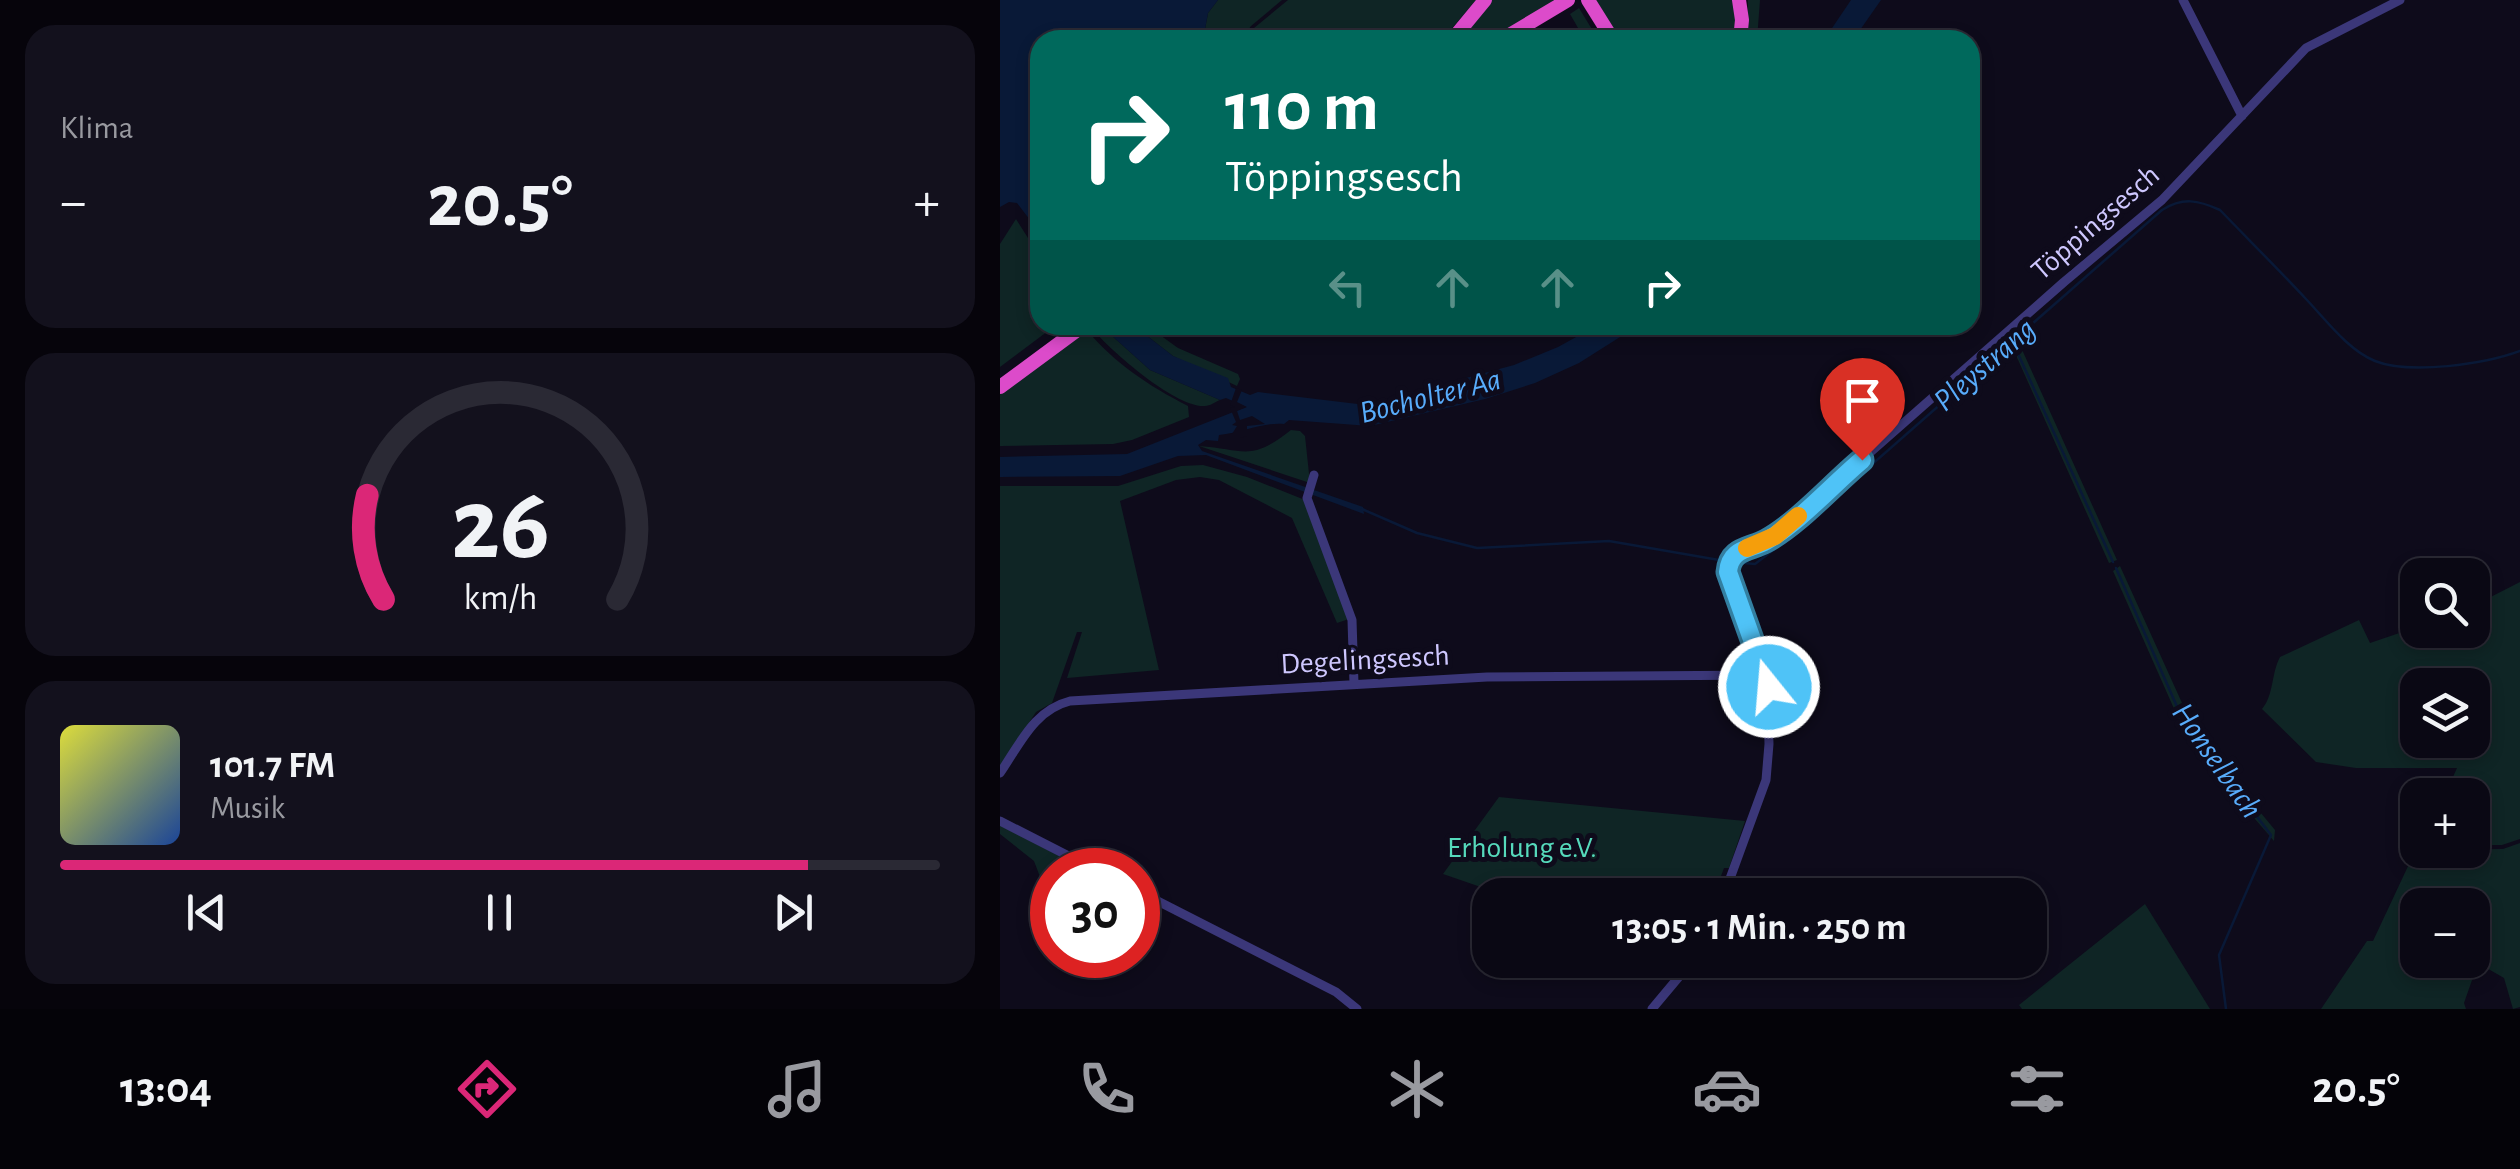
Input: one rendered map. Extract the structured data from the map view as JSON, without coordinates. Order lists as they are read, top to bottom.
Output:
{
  "streets": {
    "street": ["Töppingsesch", "Degelingsesch"]
  },
  "crossings": [
    ["Töppingsesch", "Degelingsesch"]
  ],
  "water": ["Pleystrang", "Bocholter Aa", "Honselbach"],
  "parks": ["Erholung e.V."],
  "page": {
    "tile": "Klima",
    "turn": ["110 m", "Töppingsesch"],
    "heat": ["−", "20.5°", "+"],
    "map_buttons": ["+", "−"],
    "song": ["101.7 FM", "Musik"],
    "limit": "30",
    "trip": "13:05 · 1 Min. · 250 m",
    "tabs": ["13:04", "20.5°"],
    "gauge": ["26", "km/h"]
  }
}
